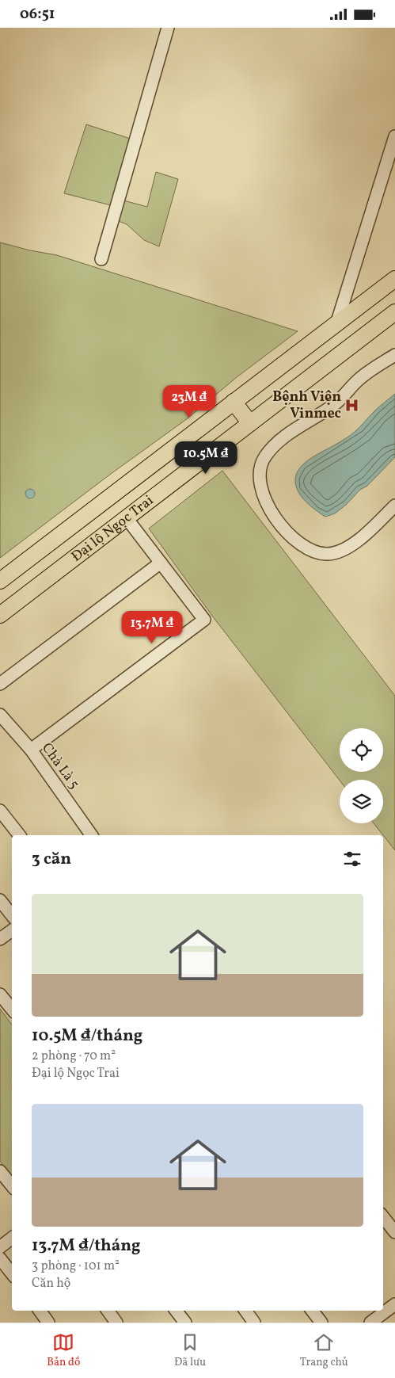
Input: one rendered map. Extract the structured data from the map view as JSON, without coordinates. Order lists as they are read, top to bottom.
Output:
{
  "streets": {
    "main road": ["Đại lộ Ngọc Trai"],
    "street": ["Chà Là 5"]
  },
  "places": {
    "hospital": ["Bệnh Viện Vinmec"]
  },
  "page": {
    "status": "06:51",
    "price": ["23M ₫", "10.5M ₫", "13.7M ₫"],
    "heading": "3 căn",
    "list": [
      {
        "name": "10.5M ₫/tháng",
        "note": "2 phòng · 70 m² · Đại lộ Ngọc Trai"
      },
      {
        "name": "13.7M ₫/tháng",
        "note": "3 phòng · 101 m² · Căn hộ"
      }
    ],
    "tabs": ["Bản đồ", "Đã lưu", "Trang chủ"]
  }
}
